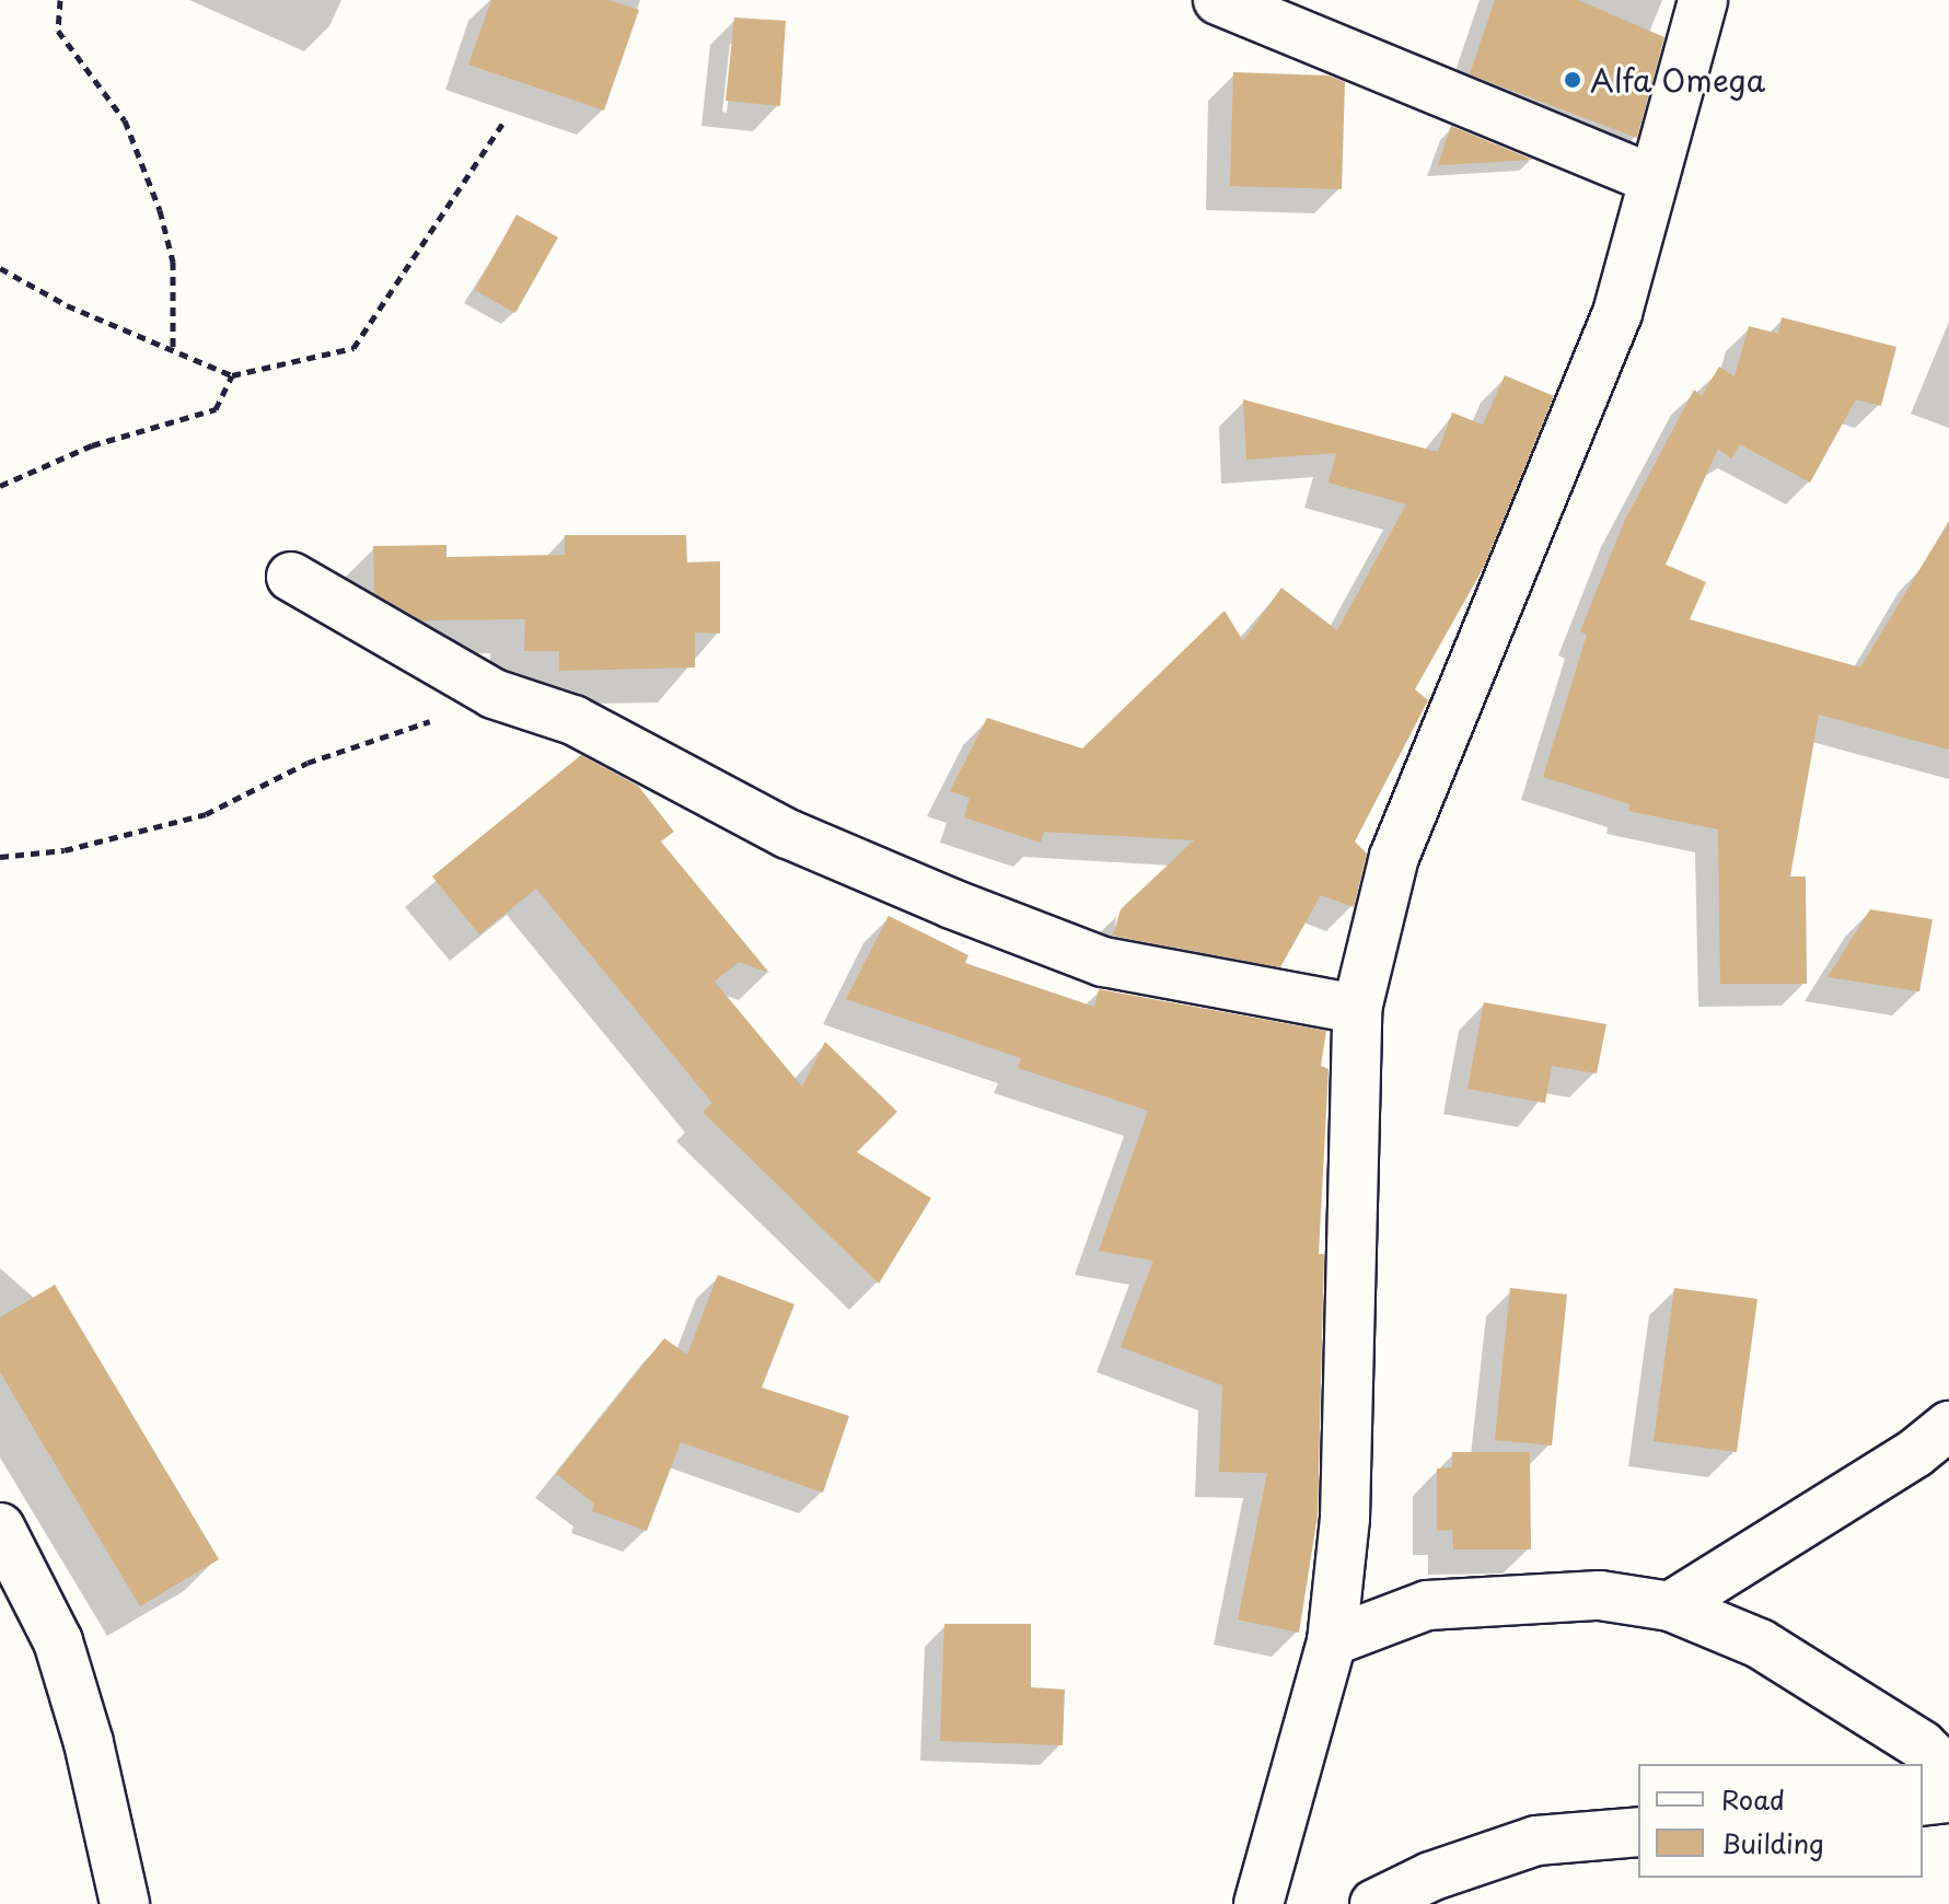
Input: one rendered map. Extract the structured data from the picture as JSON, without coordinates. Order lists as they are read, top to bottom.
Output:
{
  "places": ["Alfa Omega"],
  "legend": ["Road", "Building"]
}
